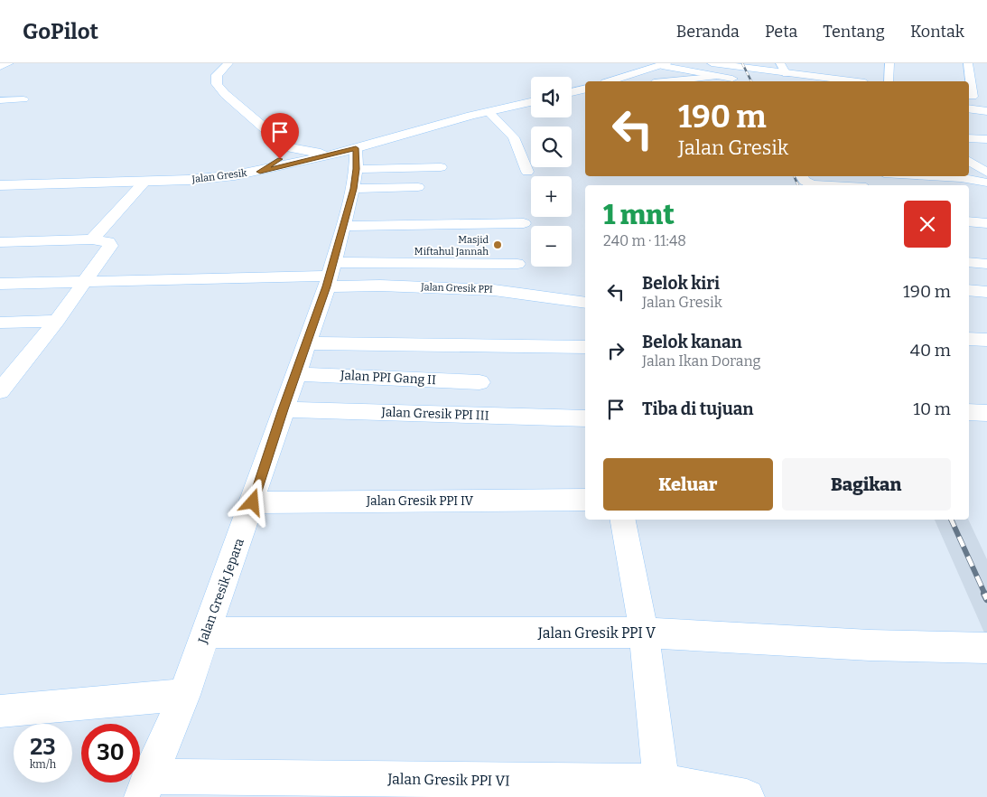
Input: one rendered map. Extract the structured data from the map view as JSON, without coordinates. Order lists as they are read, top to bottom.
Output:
{
  "streets": {
    "main road": ["Jalan Gresik"],
    "street": [
      "Jalan Gresik PPI",
      "Jalan PPI Gang II",
      "Jalan Gresik PPI III",
      "Jalan Gresik PPI IV",
      "Jalan Gresik Jepara",
      "Jalan Gresik PPI V",
      "Jalan Gresik PPI VI"
    ]
  },
  "crossings": [
    ["Jalan Gresik", "Jalan Gresik Jepara"],
    ["Jalan Gresik PPI", "Jalan Gresik Jepara"],
    ["Jalan PPI Gang II", "Jalan Gresik Jepara"],
    ["Jalan Gresik PPI III", "Jalan Gresik Jepara"],
    ["Jalan Gresik PPI IV", "Jalan Gresik Jepara"],
    ["Jalan Gresik Jepara", "Jalan Gresik PPI V"],
    ["Jalan Gresik Jepara", "Jalan Gresik PPI VI"]
  ],
  "places": ["Masjid Miftahul Jannah"],
  "page": {
    "header": "GoPilot",
    "nav": [
      "Beranda",
      "Peta",
      "Tentang",
      "Kontak"
    ],
    "map_buttons": ["+", "−"],
    "turn": ["190 m", "Jalan Gresik"],
    "heading": ["1 mnt", "240 m · 11:48"],
    "list": [
      {
        "name": "Belok kiri",
        "note": "Jalan Gresik",
        "value": "190 m"
      },
      {
        "name": "Belok kanan",
        "note": "Jalan Ikan Dorang",
        "value": "40 m"
      },
      {
        "name": "Tiba di tujuan",
        "value": "10 m"
      }
    ],
    "buttons": ["Keluar", "Bagikan"],
    "speed": "23 km/h",
    "limit": "30"
  }
}
